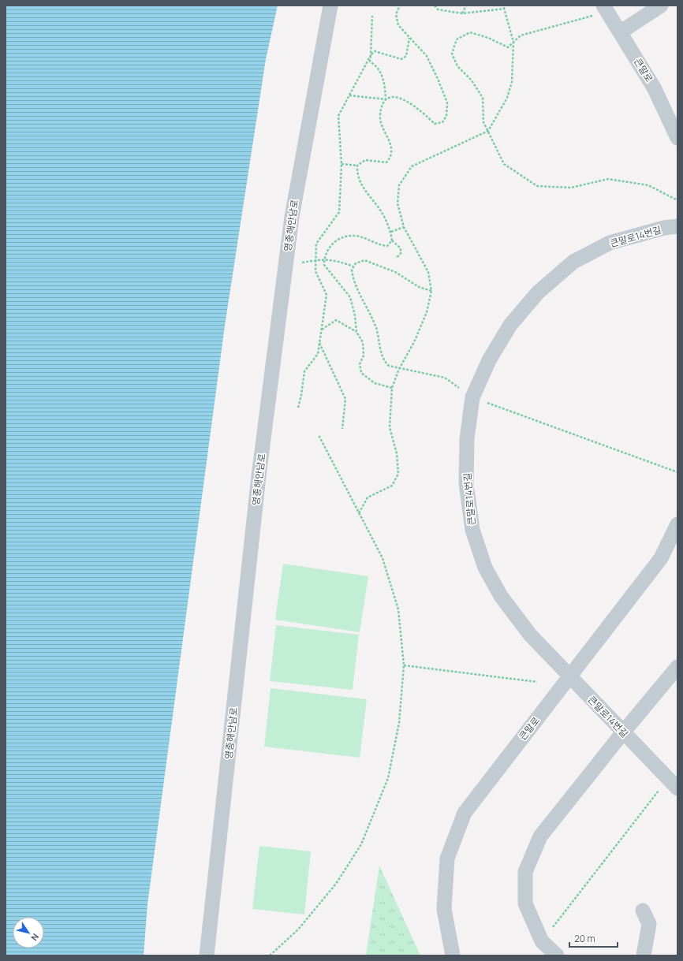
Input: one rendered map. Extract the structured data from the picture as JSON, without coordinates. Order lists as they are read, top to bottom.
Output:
{
  "streets": {
    "street": ["큰말로", "영종해안남로", "큰말로14번길"]
  },
  "crossings": [
    ["큰말로", "큰말로14번길"]
  ],
  "scale_bar": "20 m",
  "north": "bottom right"
}
